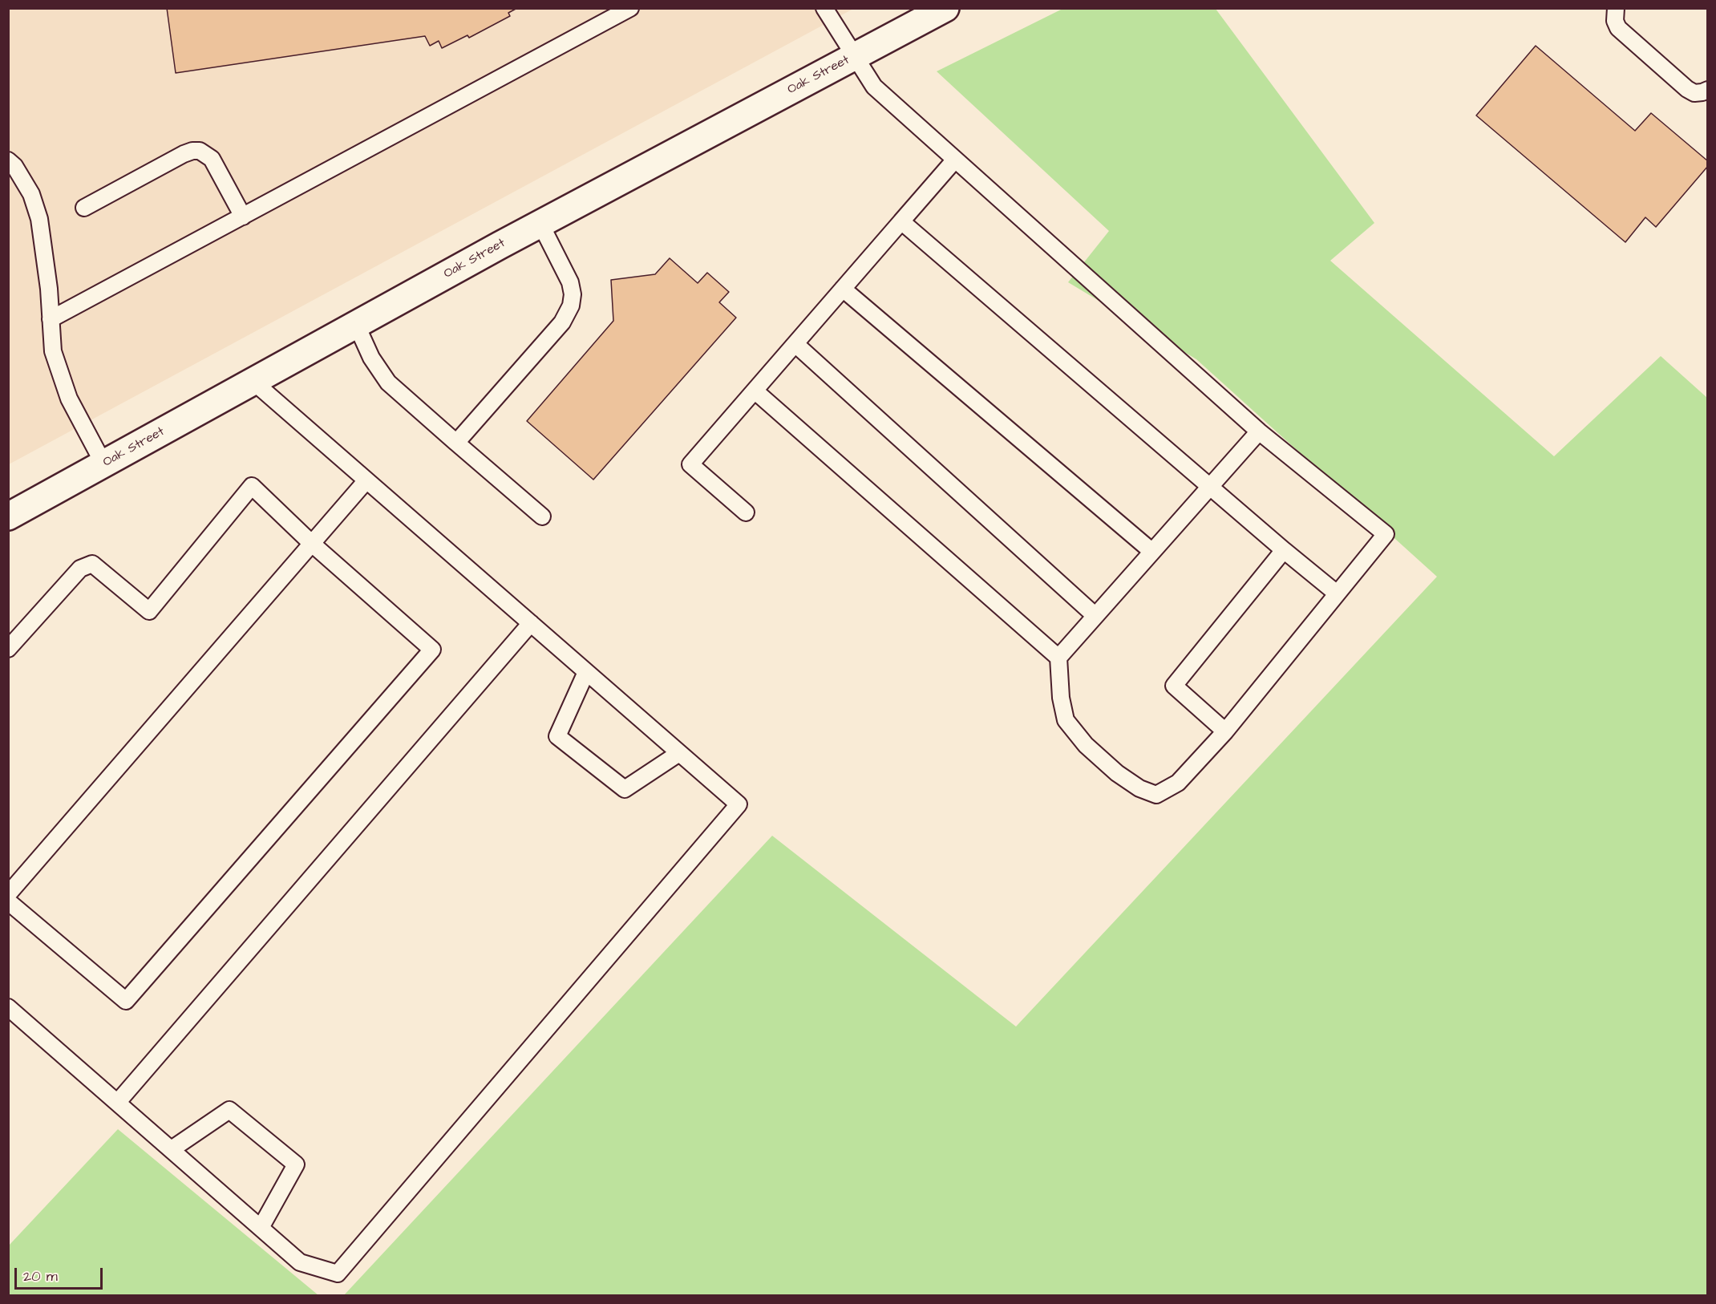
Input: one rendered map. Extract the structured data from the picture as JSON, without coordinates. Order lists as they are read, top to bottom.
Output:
{
  "streets": {
    "street": ["Oak Street"]
  },
  "scale_bar": "20 m"
}
